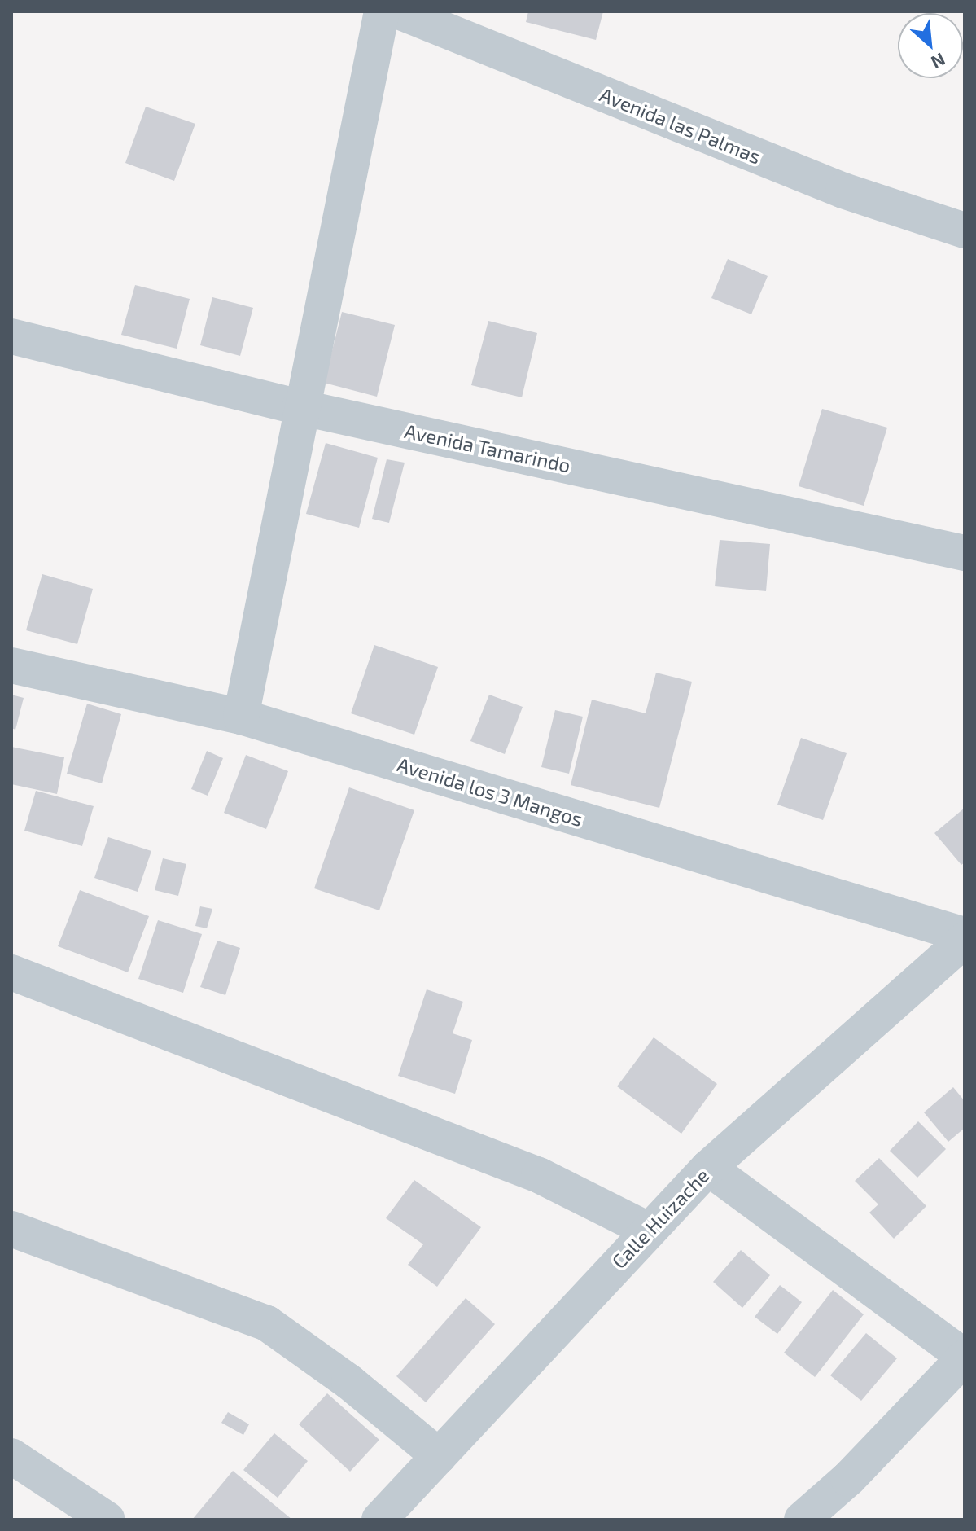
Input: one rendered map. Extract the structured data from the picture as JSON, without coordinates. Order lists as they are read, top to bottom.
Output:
{
  "streets": {
    "street": [
      "Avenida las Palmas",
      "Avenida Tamarindo",
      "Avenida los 3 Mangos",
      "Calle Huizache"
    ]
  },
  "north": "bottom right"
}
